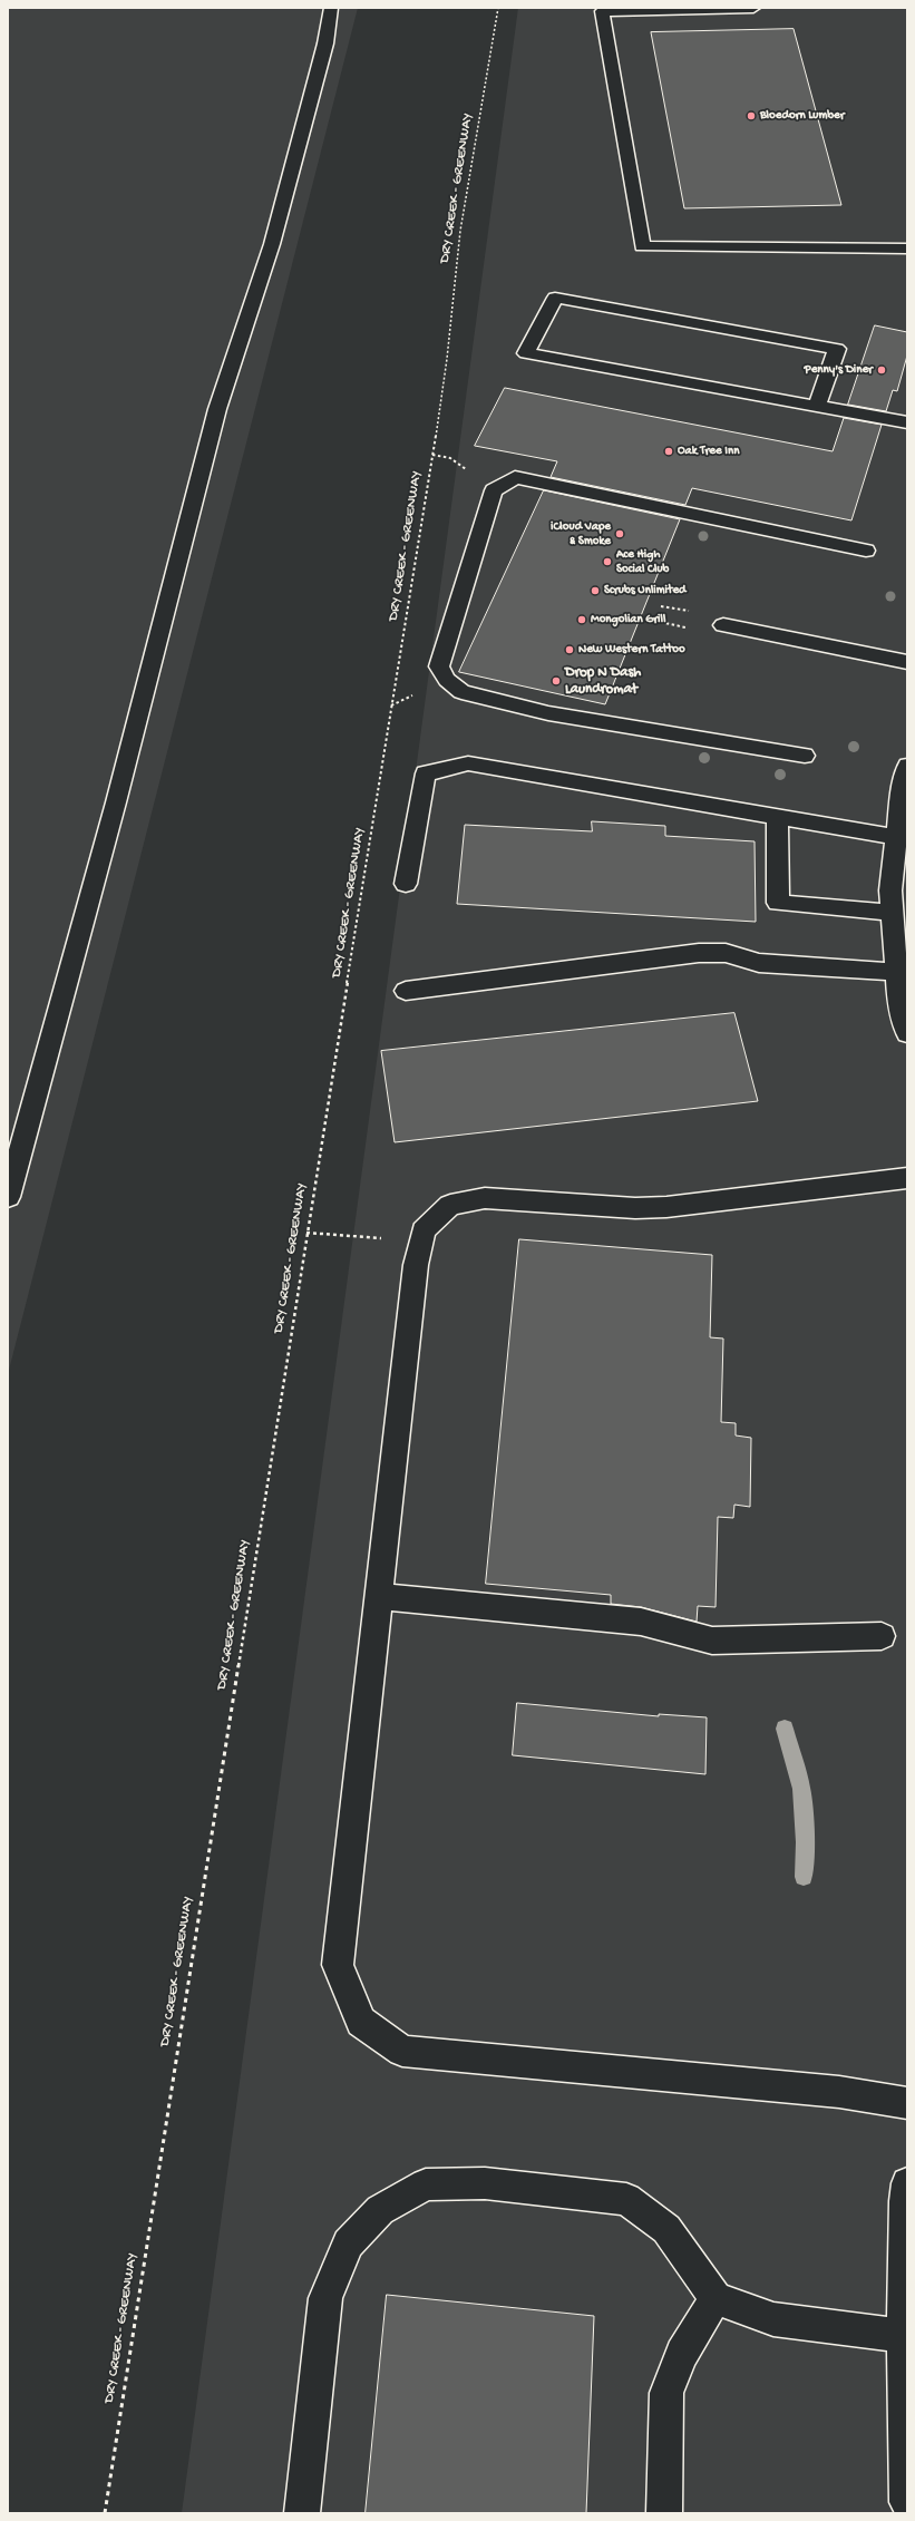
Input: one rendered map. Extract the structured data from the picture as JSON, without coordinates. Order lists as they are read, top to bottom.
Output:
{
  "streets": {
    "path": ["DRY CREEK - GREENWAY"]
  },
  "places": [
    "Bloedorn Lumber",
    "Penny's Diner",
    "Oak Tree Inn",
    "iCloud Vape & Smoke",
    "Ace High Social Club",
    "Scrubs Unlimited",
    "Mongolian Grill",
    "New Western Tattoo",
    "Drop N Dash Laundromat"
  ]
}
